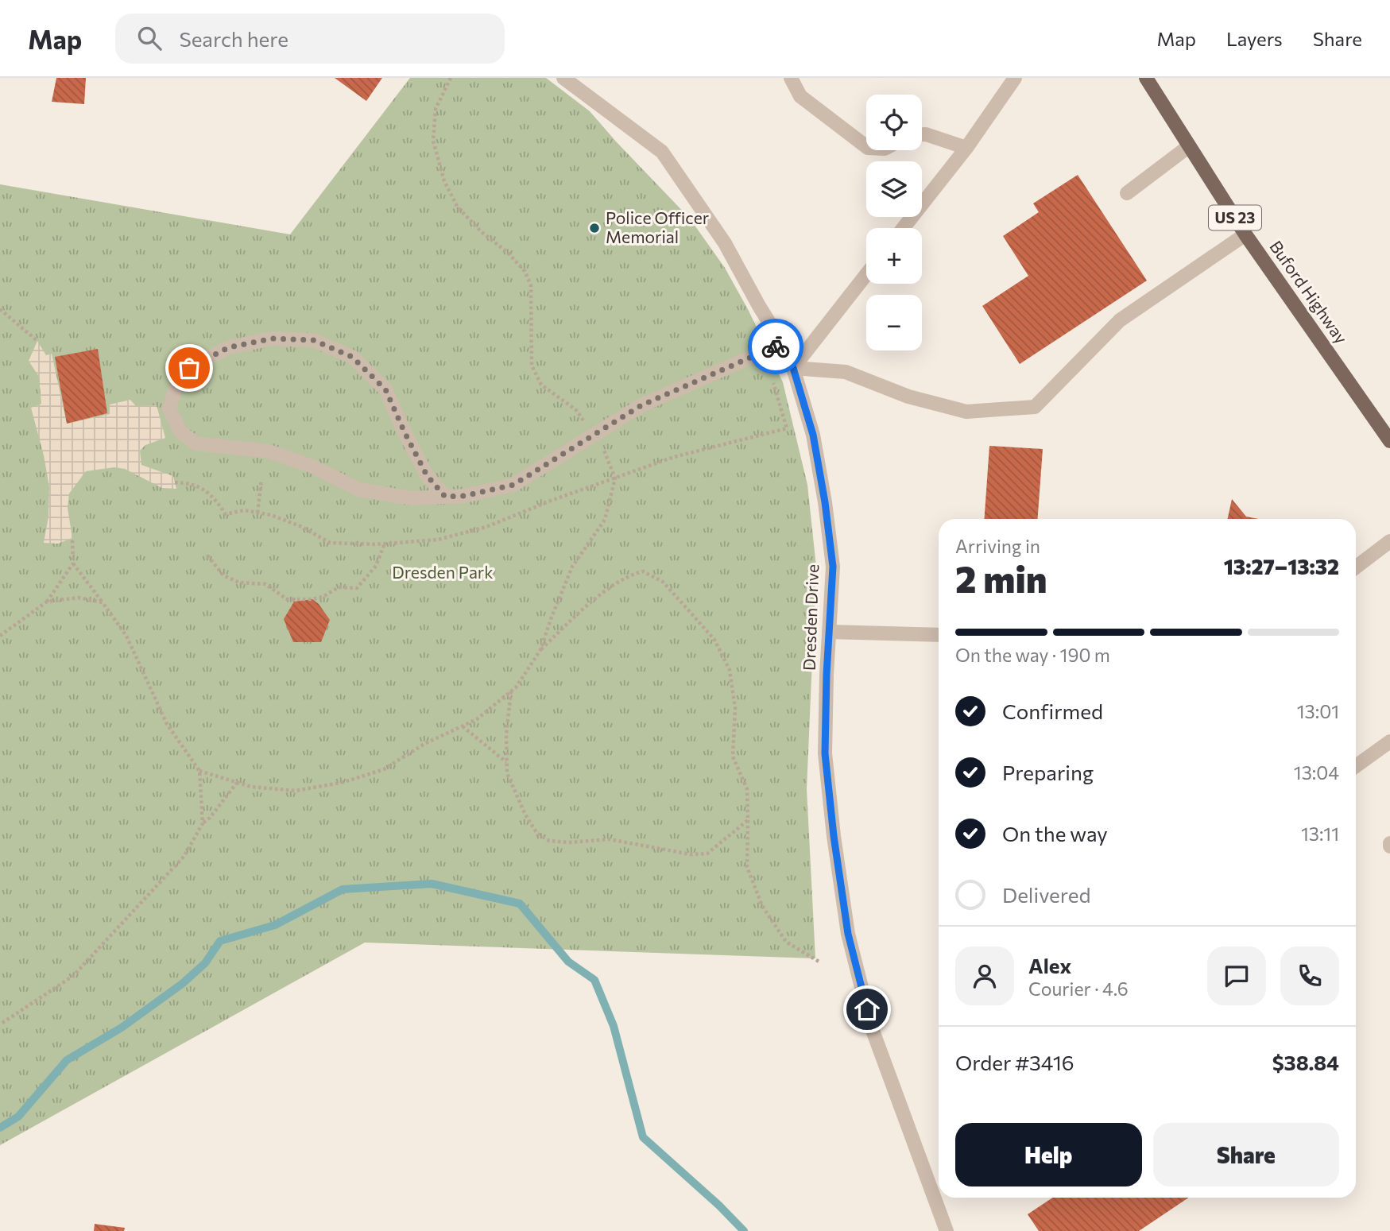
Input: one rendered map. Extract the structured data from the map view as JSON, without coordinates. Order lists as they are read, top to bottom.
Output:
{
  "streets": {
    "main road": ["US 23", "Buford Highway"],
    "street": ["Dresden Drive"]
  },
  "parks": ["Dresden Park"],
  "places": ["Police Officer Memorial"],
  "page": {
    "header": "Map",
    "search": "Search here",
    "nav": ["Map", "Layers", "Share"],
    "map_buttons": ["+", "−"],
    "heading": ["2 min", "Arriving in", "13:27–13:32"],
    "panel": [
      "Alex",
      "Courier · 4.6",
      "Order #3416",
      "$38.84"
    ],
    "bar": "On the way · 190 m",
    "list": [
      ["Confirmed", "13:01"],
      ["Preparing", "13:04"],
      ["On the way", "13:11"],
      "Delivered"
    ],
    "buttons": ["Help", "Share"]
  }
}
